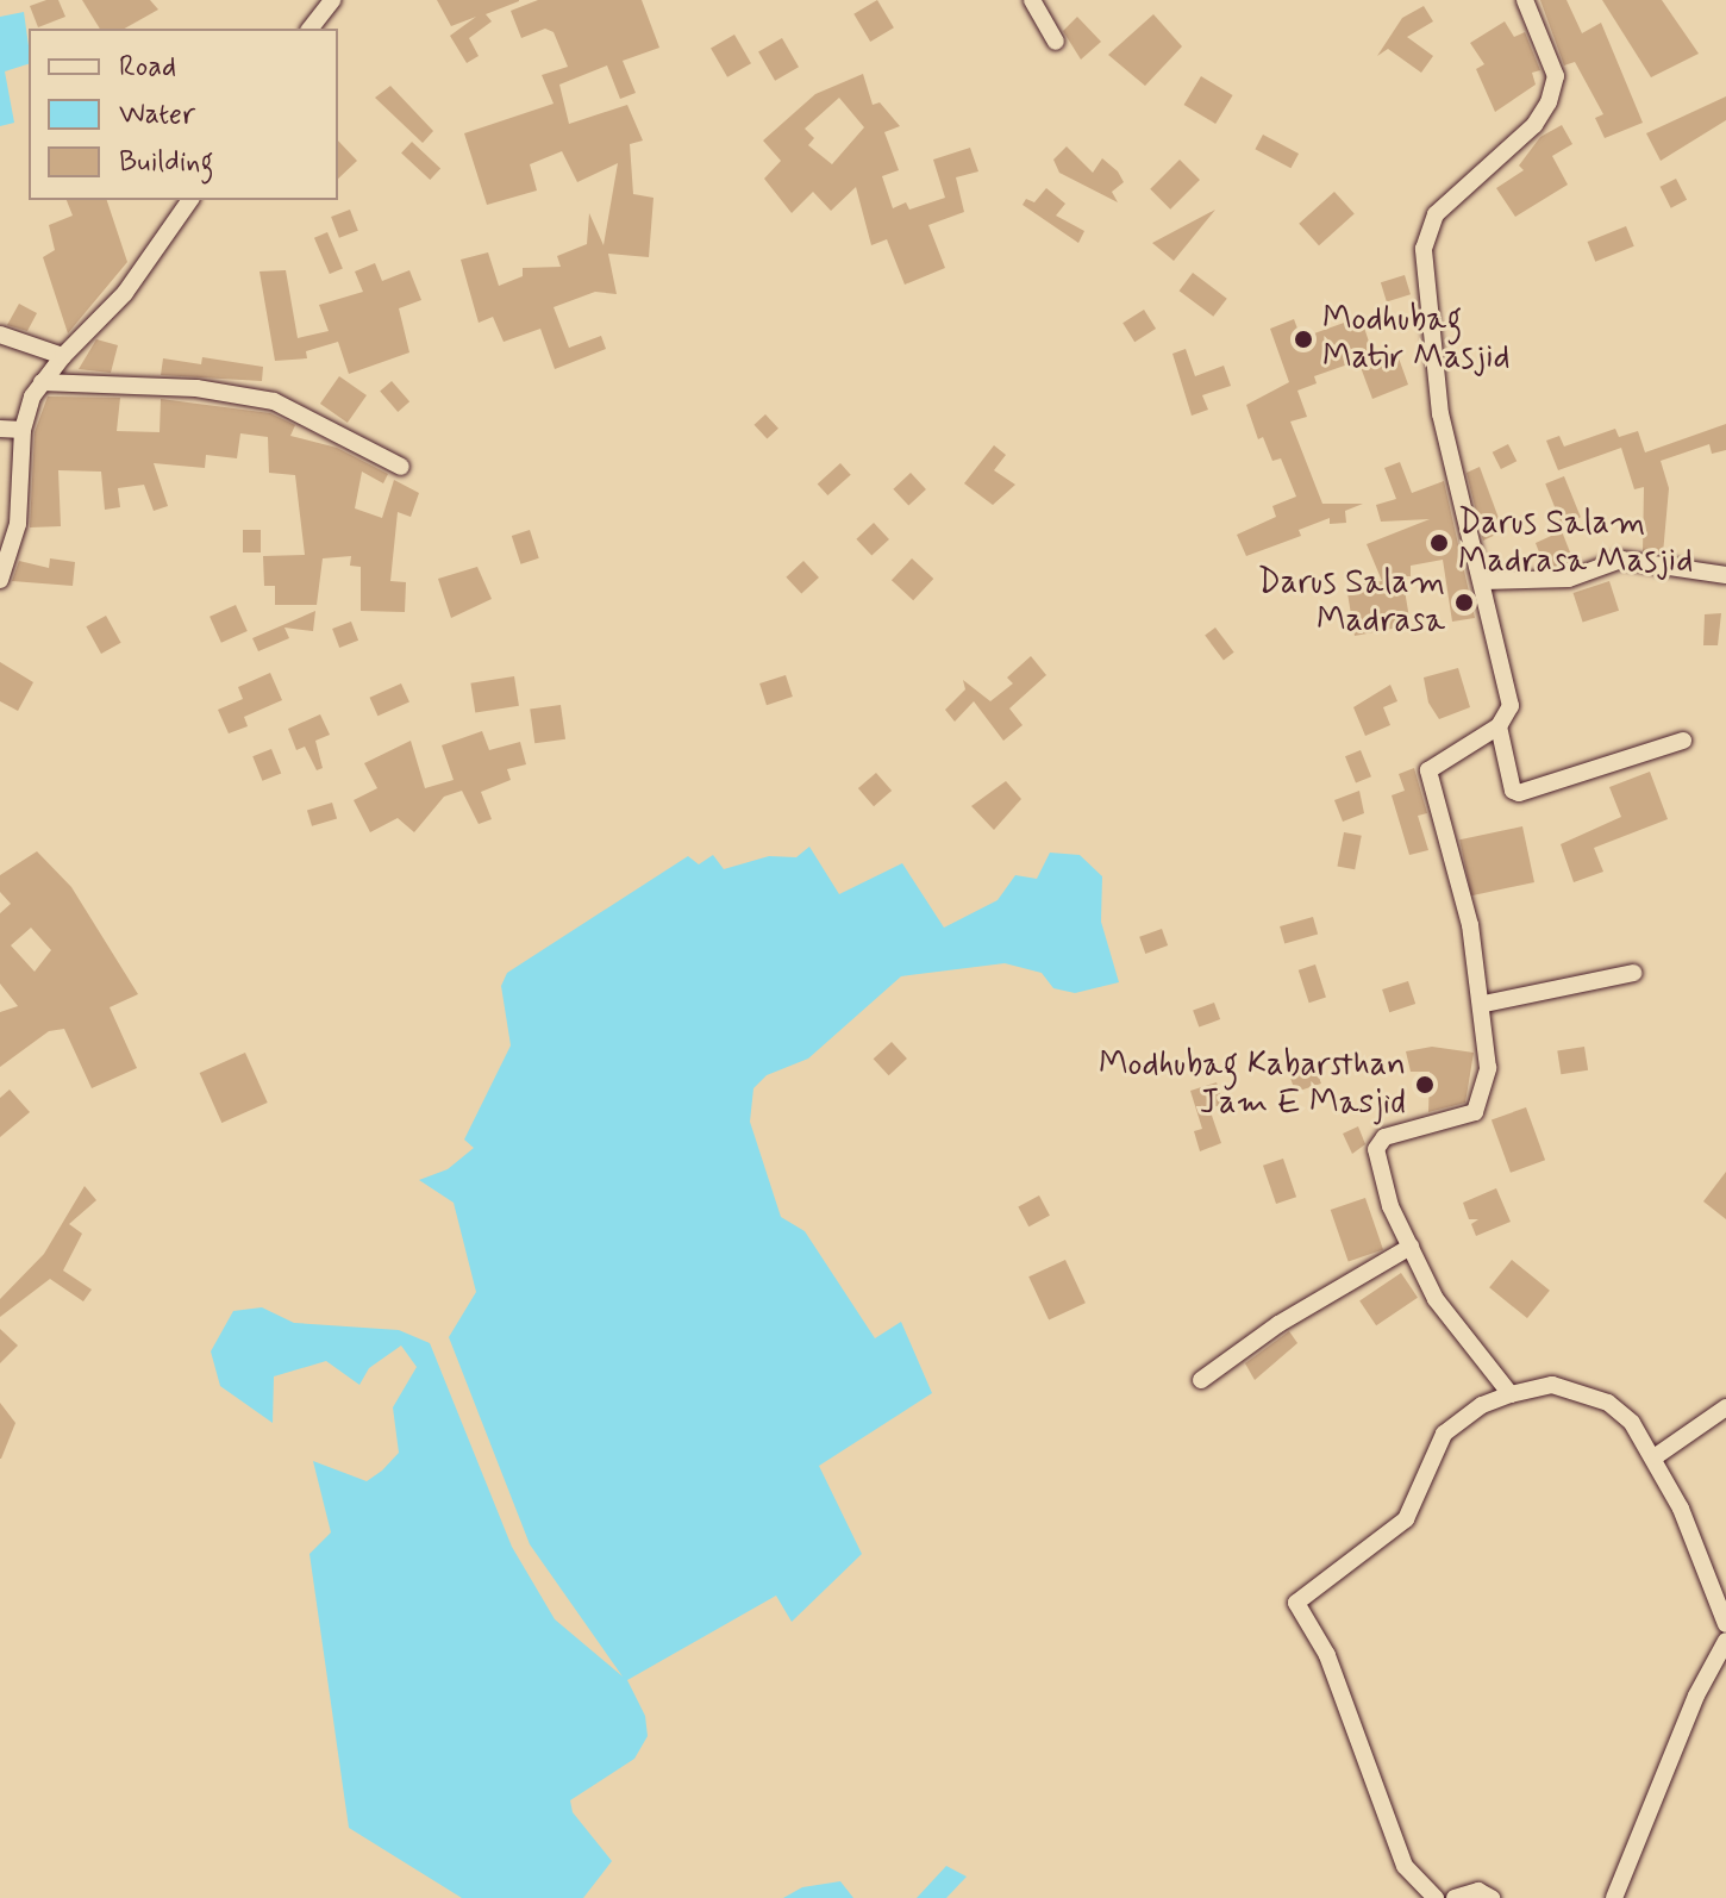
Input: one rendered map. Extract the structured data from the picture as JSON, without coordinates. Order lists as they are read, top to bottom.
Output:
{
  "places": [
    "Modhubag Matir Masjid",
    "Darus Salam Madrasa Masjid",
    "Darus Salam Madrasa",
    "Modhubag Kabarsthan Jam E Masjid"
  ],
  "legend": ["Road", "Water", "Building"]
}
